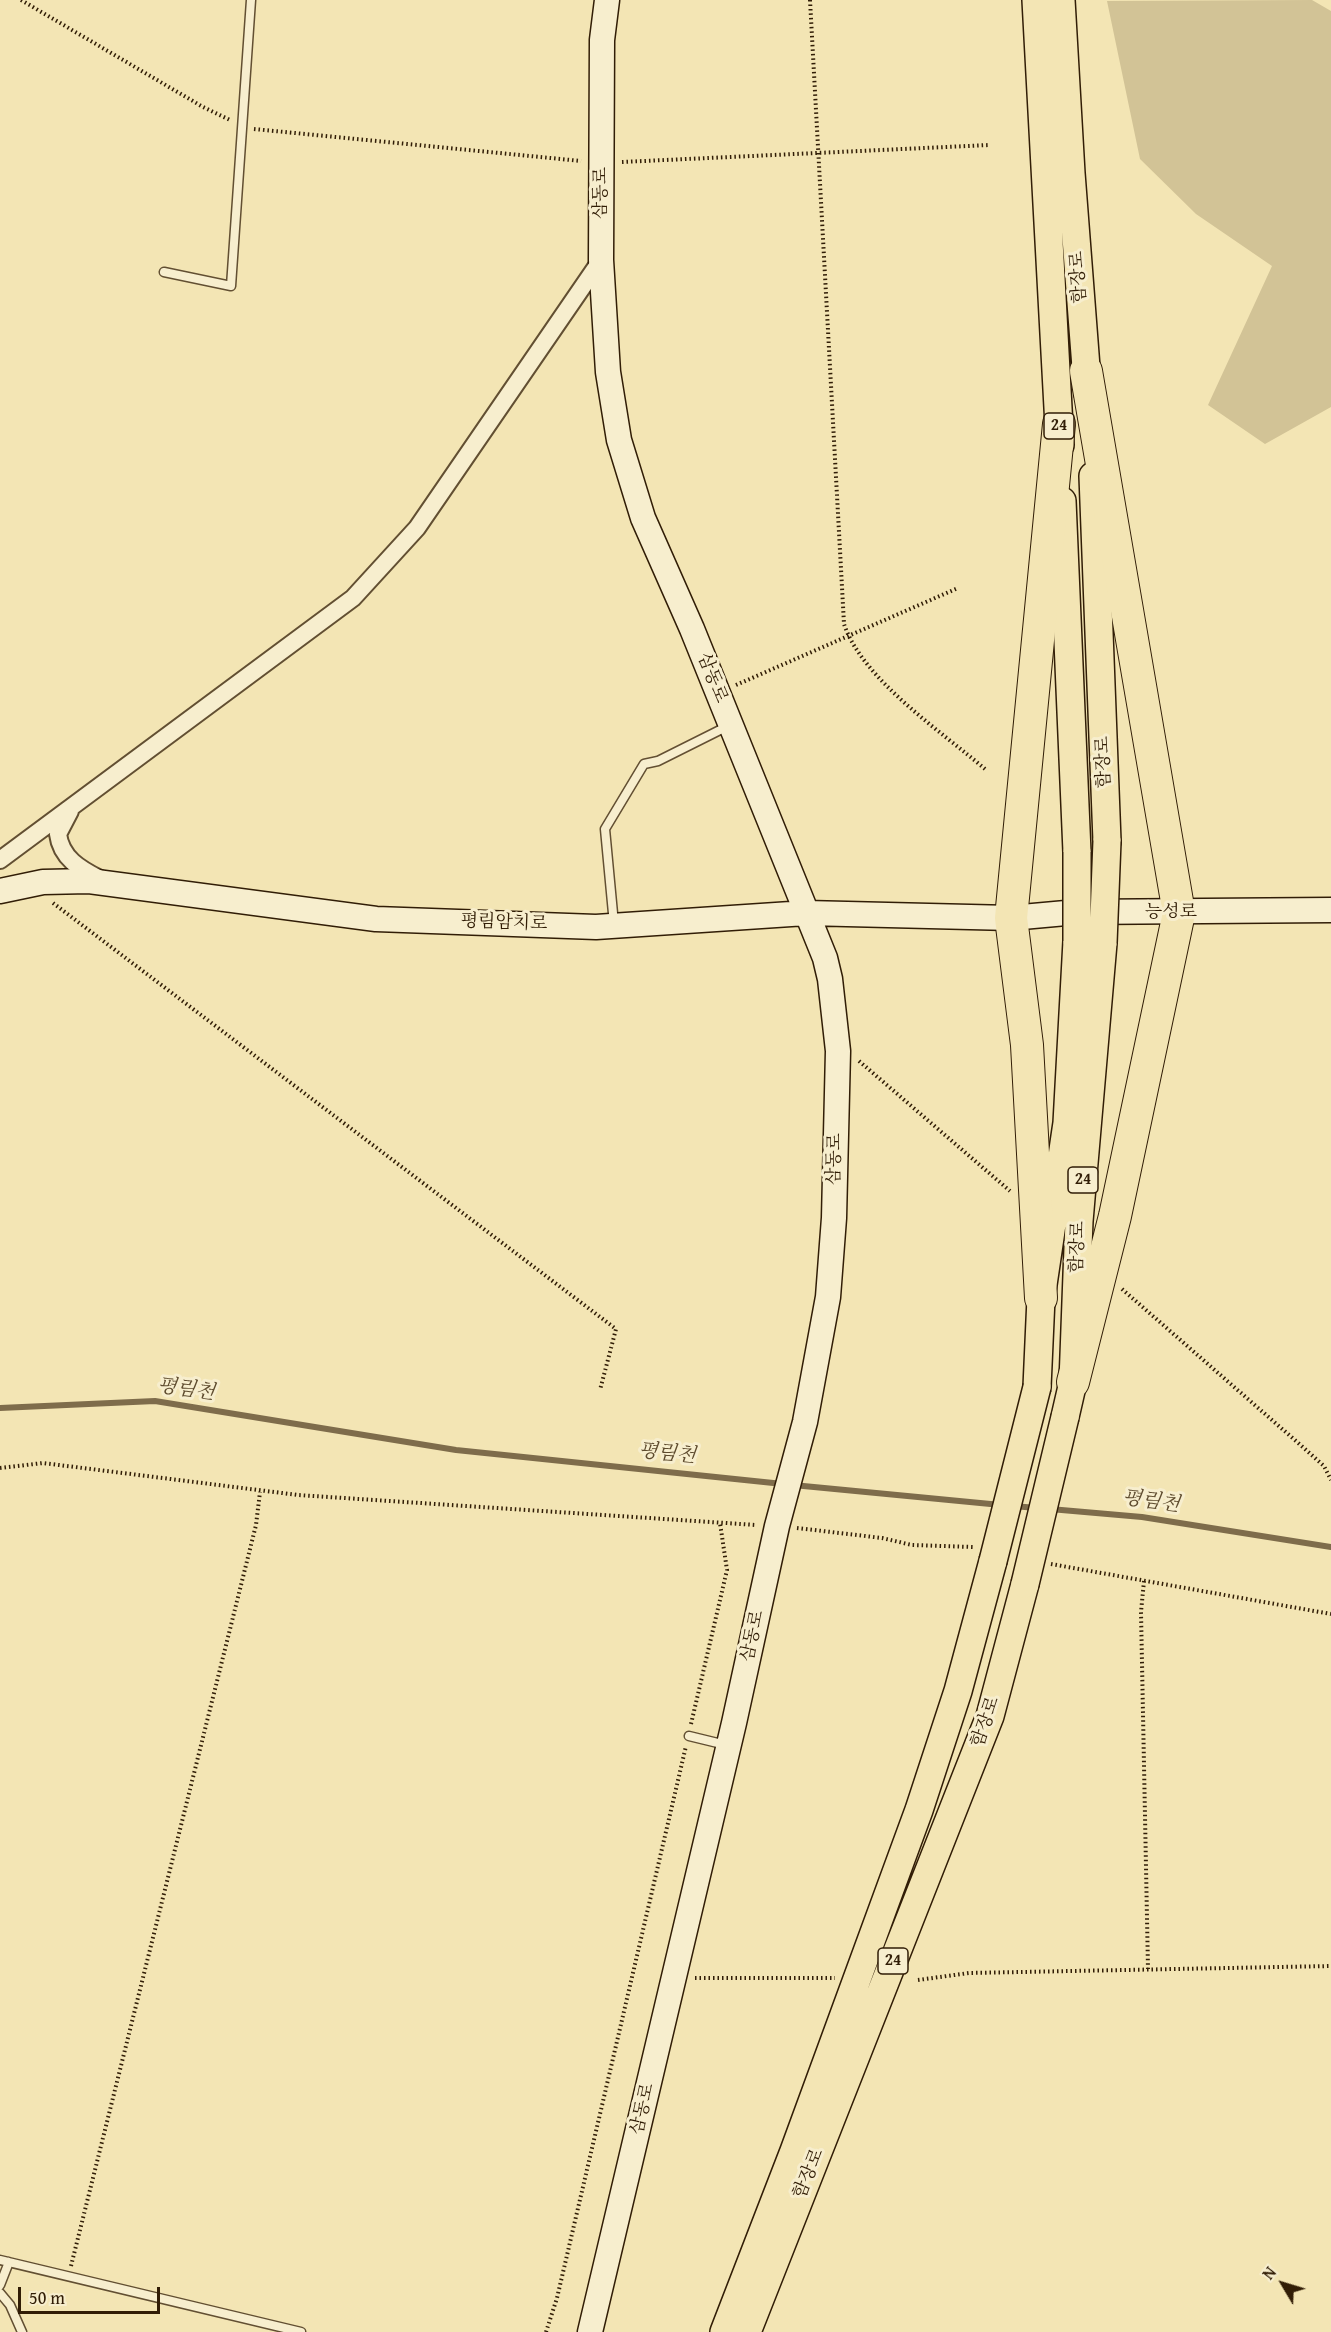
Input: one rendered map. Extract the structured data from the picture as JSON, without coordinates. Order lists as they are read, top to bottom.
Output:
{
  "streets": {
    "main road": ["함장로", "24"],
    "street": ["삼동로", "능성로", "평림암치로"]
  },
  "crossings": [
    ["삼동로", "평림암치로"],
    ["능성로", "평림암치로"]
  ],
  "water": ["평림천"],
  "scale_bar": "50 m",
  "north": "top left"
}
